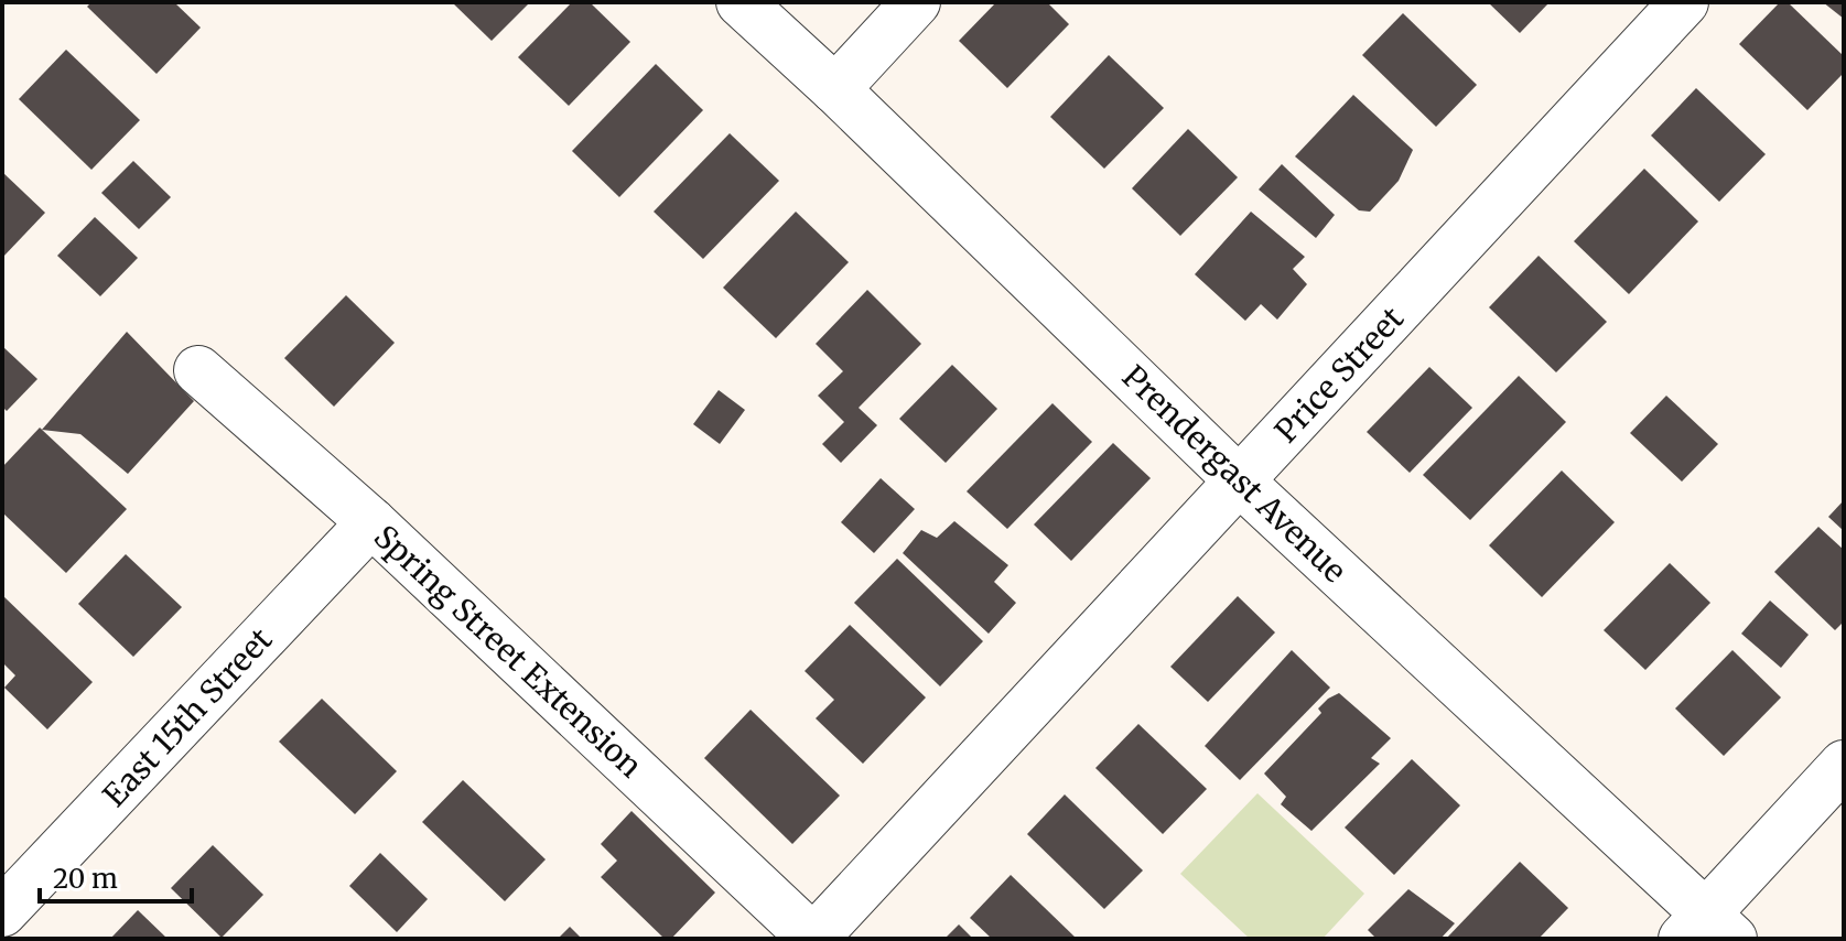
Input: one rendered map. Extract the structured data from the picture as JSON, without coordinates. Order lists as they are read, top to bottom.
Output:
{
  "streets": {
    "street": [
      "Price Street",
      "Prendergast Avenue",
      "Spring Street Extension",
      "East 15th Street"
    ]
  },
  "crossings": [
    ["Price Street", "Prendergast Avenue"],
    ["Price Street", "Spring Street Extension"],
    ["Spring Street Extension", "East 15th Street"]
  ],
  "scale_bar": "20 m"
}
